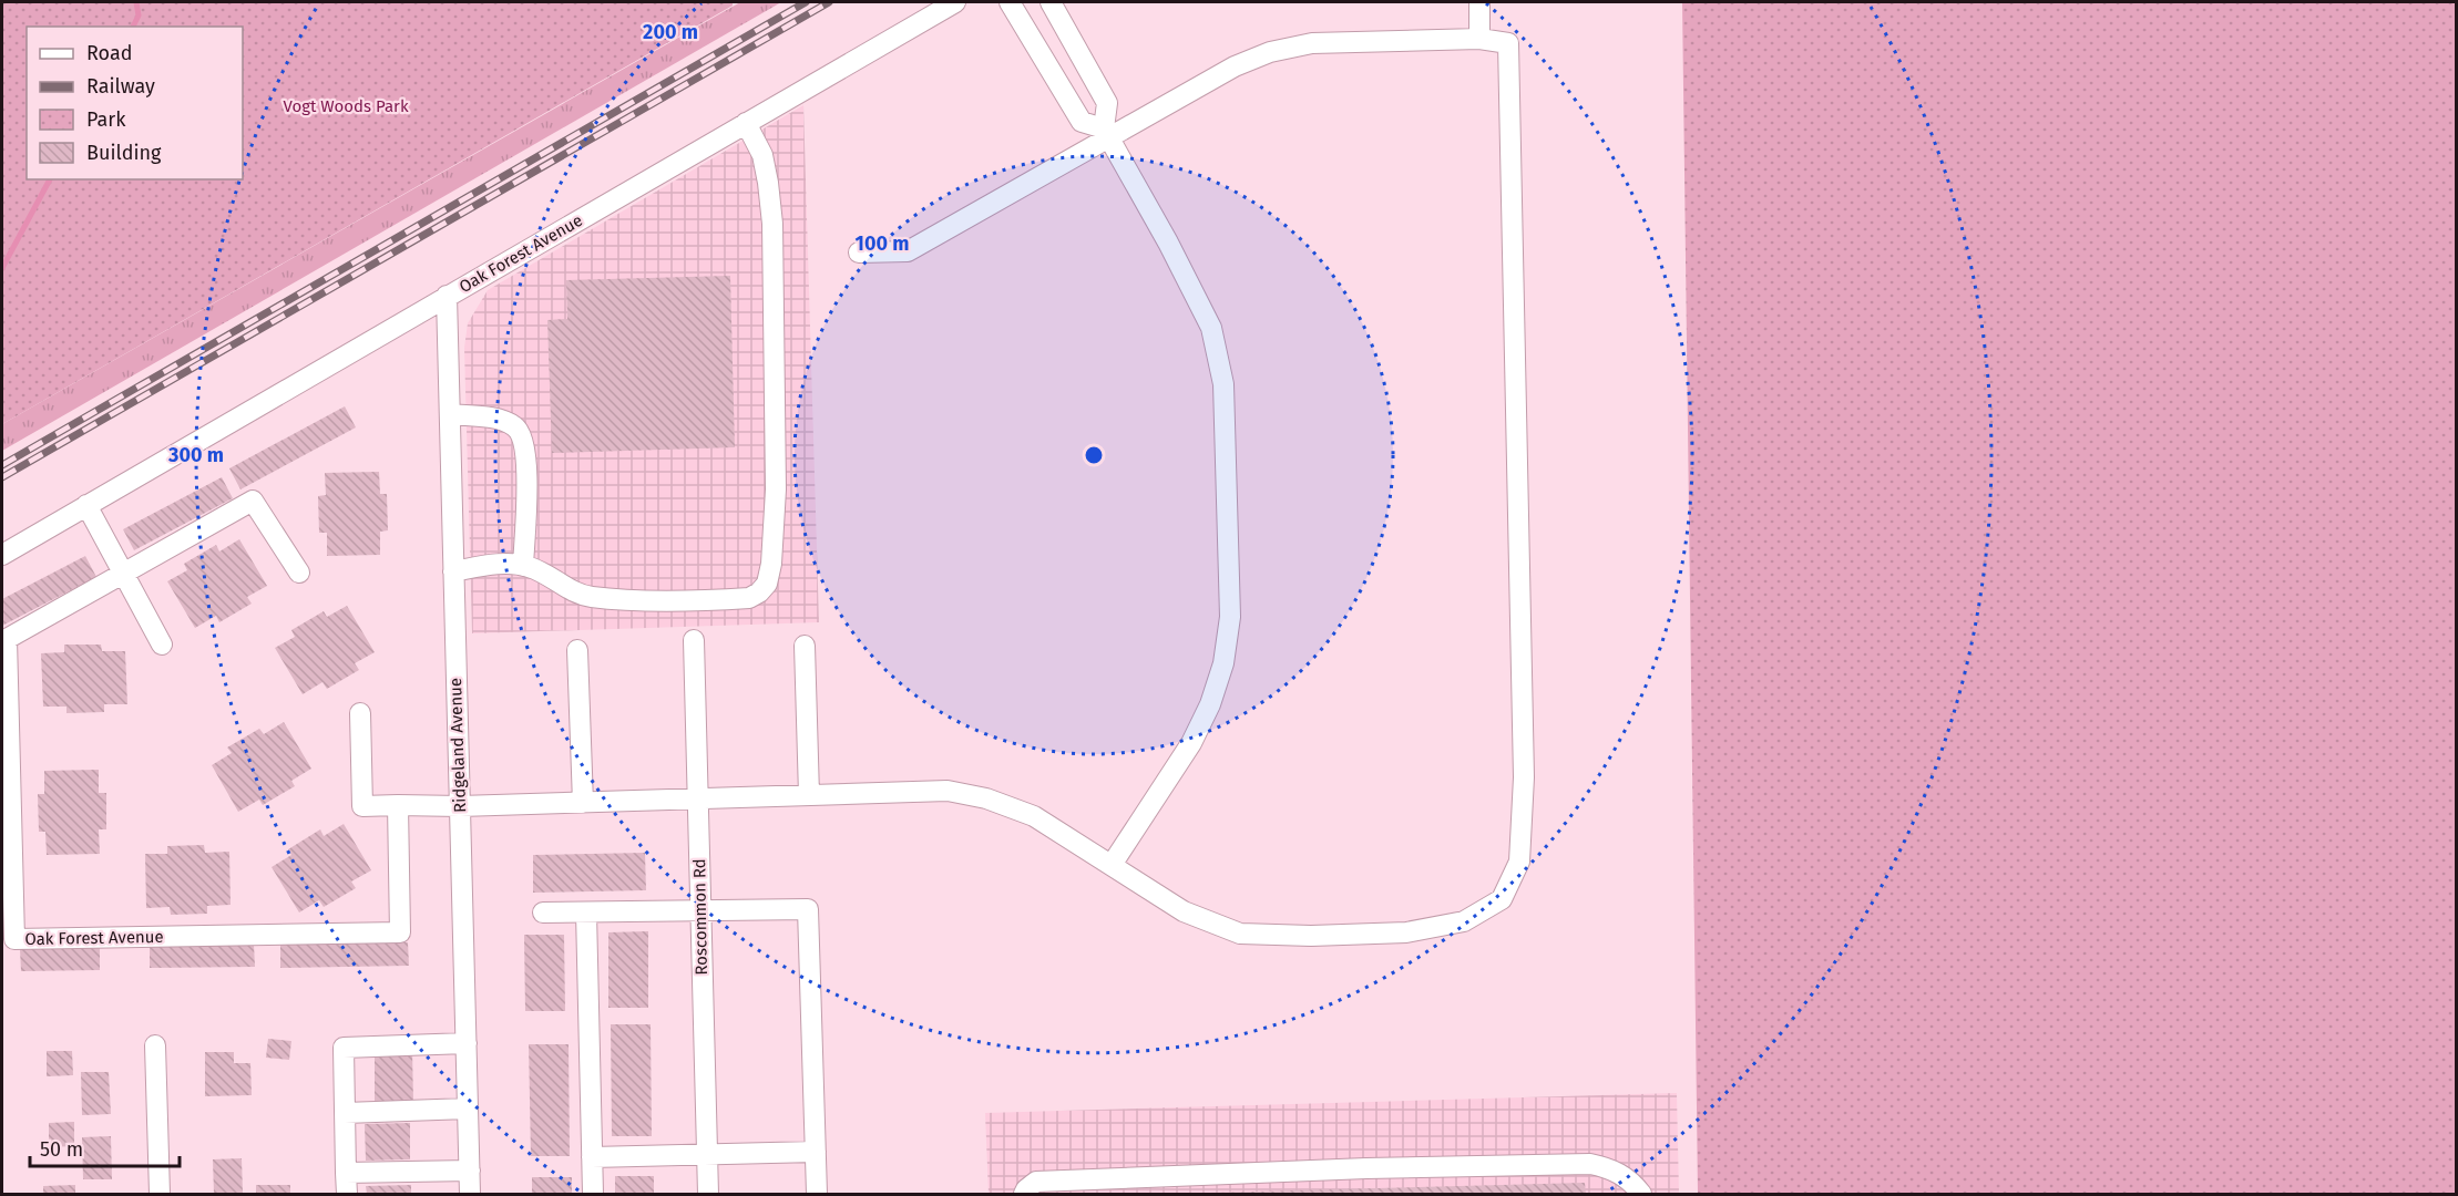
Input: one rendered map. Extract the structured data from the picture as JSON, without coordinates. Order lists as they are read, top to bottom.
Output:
{
  "streets": {
    "street": ["Oak Forest Avenue", "Ridgeland Avenue", "Roscommon Rd"]
  },
  "crossings": [
    ["Oak Forest Avenue", "Ridgeland Avenue"]
  ],
  "parks": ["Vogt Woods Park"],
  "legend": [
    "Road",
    "Railway",
    "Park",
    "Building"
  ],
  "scale_bar": "50 m",
  "rings": ["200 m", "100 m", "300 m"]
}
